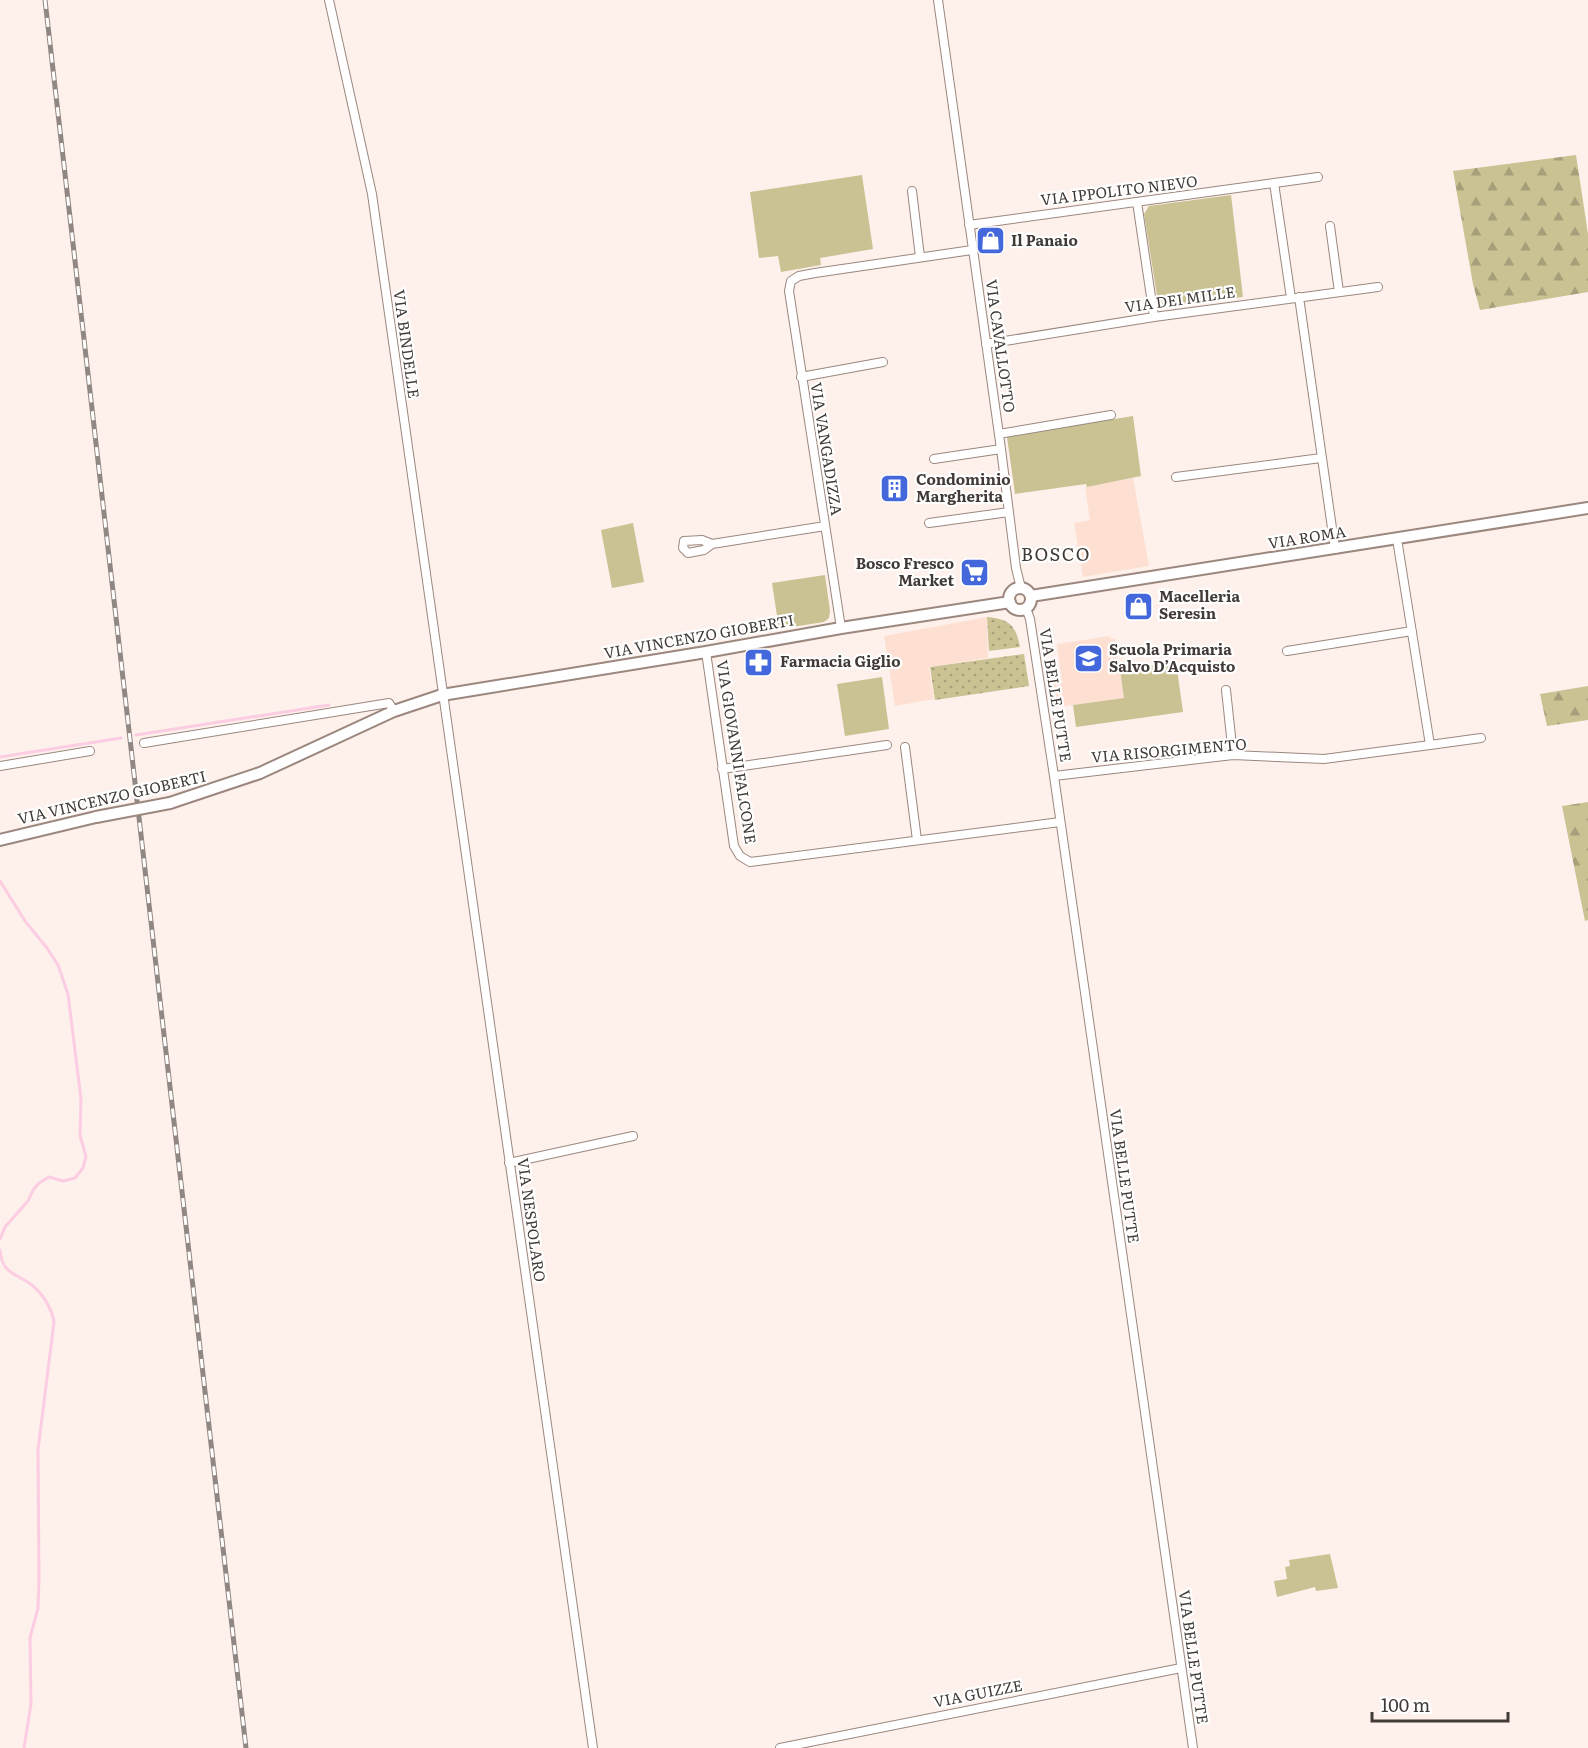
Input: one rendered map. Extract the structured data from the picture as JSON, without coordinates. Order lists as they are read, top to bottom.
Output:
{
  "streets": {
    "street": [
      "VIA IPPOLITO NIEVO",
      "VIA DEI MILLE",
      "VIA BINDELLE",
      "VIA CAVALLOTTO",
      "VIA VANGADIZZA",
      "VIA ROMA",
      "VIA VINCENZO GIOBERTI",
      "VIA BELLE PUTTE",
      "VIA RISORGIMENTO",
      "VIA GIOVANNI FALCONE",
      "VIA NESPOLARO",
      "VIA GUIZZE"
    ]
  },
  "crossings": [
    ["VIA IPPOLITO NIEVO", "VIA CAVALLOTTO"],
    ["VIA DEI MILLE", "VIA CAVALLOTTO"],
    ["VIA BINDELLE", "VIA VINCENZO GIOBERTI"],
    ["VIA BINDELLE", "VIA NESPOLARO"],
    ["VIA CAVALLOTTO", "VIA VANGADIZZA"],
    ["VIA CAVALLOTTO", "VIA ROMA"],
    ["VIA CAVALLOTTO", "VIA VINCENZO GIOBERTI"],
    ["VIA CAVALLOTTO", "VIA BELLE PUTTE"],
    ["VIA VANGADIZZA", "VIA VINCENZO GIOBERTI"],
    ["VIA ROMA", "VIA VINCENZO GIOBERTI"],
    ["VIA ROMA", "VIA BELLE PUTTE"],
    ["VIA VINCENZO GIOBERTI", "VIA BELLE PUTTE"],
    ["VIA VINCENZO GIOBERTI", "VIA GIOVANNI FALCONE"],
    ["VIA VINCENZO GIOBERTI", "VIA NESPOLARO"],
    ["VIA BELLE PUTTE", "VIA RISORGIMENTO"],
    ["VIA BELLE PUTTE", "VIA GIOVANNI FALCONE"],
    ["VIA BELLE PUTTE", "VIA GUIZZE"]
  ],
  "districts": ["BOSCO"],
  "places": {
    "shop": ["Il Panaio", "Macelleria Seresin"],
    "building": ["Condominio Margherita"],
    "supermarket": ["Bosco Fresco Market"],
    "school or university": ["Scuola Primaria Salvo D’Acquisto"],
    "pharmacy": ["Farmacia Giglio"]
  },
  "scale_bar": "100 m"
}
